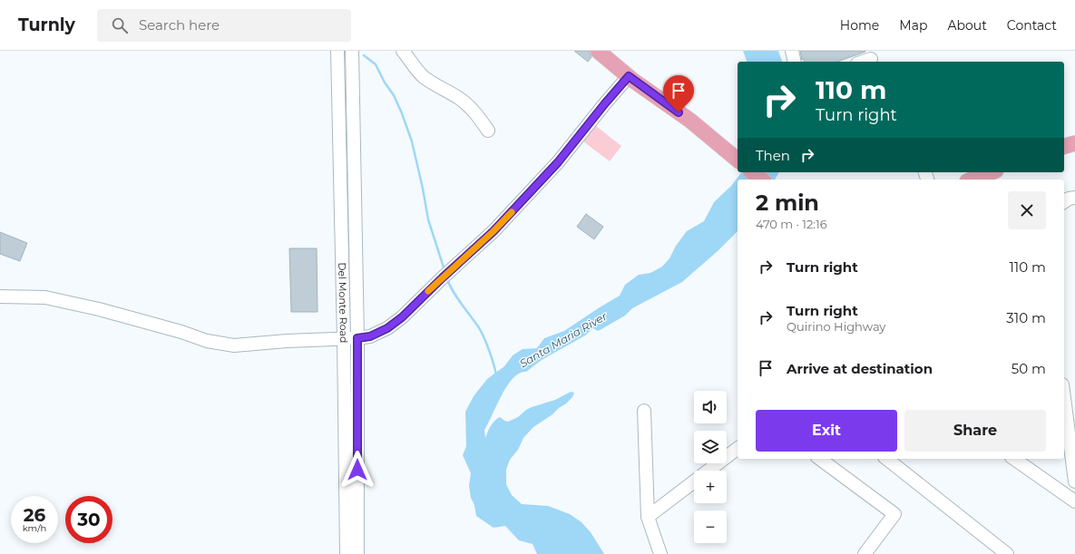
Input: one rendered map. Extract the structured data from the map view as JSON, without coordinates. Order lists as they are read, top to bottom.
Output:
{
  "streets": {
    "street": ["Del Monte Road"]
  },
  "water": ["Santa Maria River"],
  "page": {
    "header": "Turnly",
    "search": "Search here",
    "nav": [
      "Home",
      "Map",
      "About",
      "Contact"
    ],
    "turn": ["110 m", "Turn right"],
    "then": "Then",
    "heading": ["2 min", "470 m · 12:16"],
    "list": [
      {
        "name": "Turn right",
        "value": "110 m"
      },
      {
        "name": "Turn right",
        "note": "Quirino Highway",
        "value": "310 m"
      },
      {
        "name": "Arrive at destination",
        "value": "50 m"
      }
    ],
    "map_buttons": ["+", "−"],
    "buttons": ["Exit", "Share"],
    "speed": "26 km/h",
    "limit": "30"
  }
}
